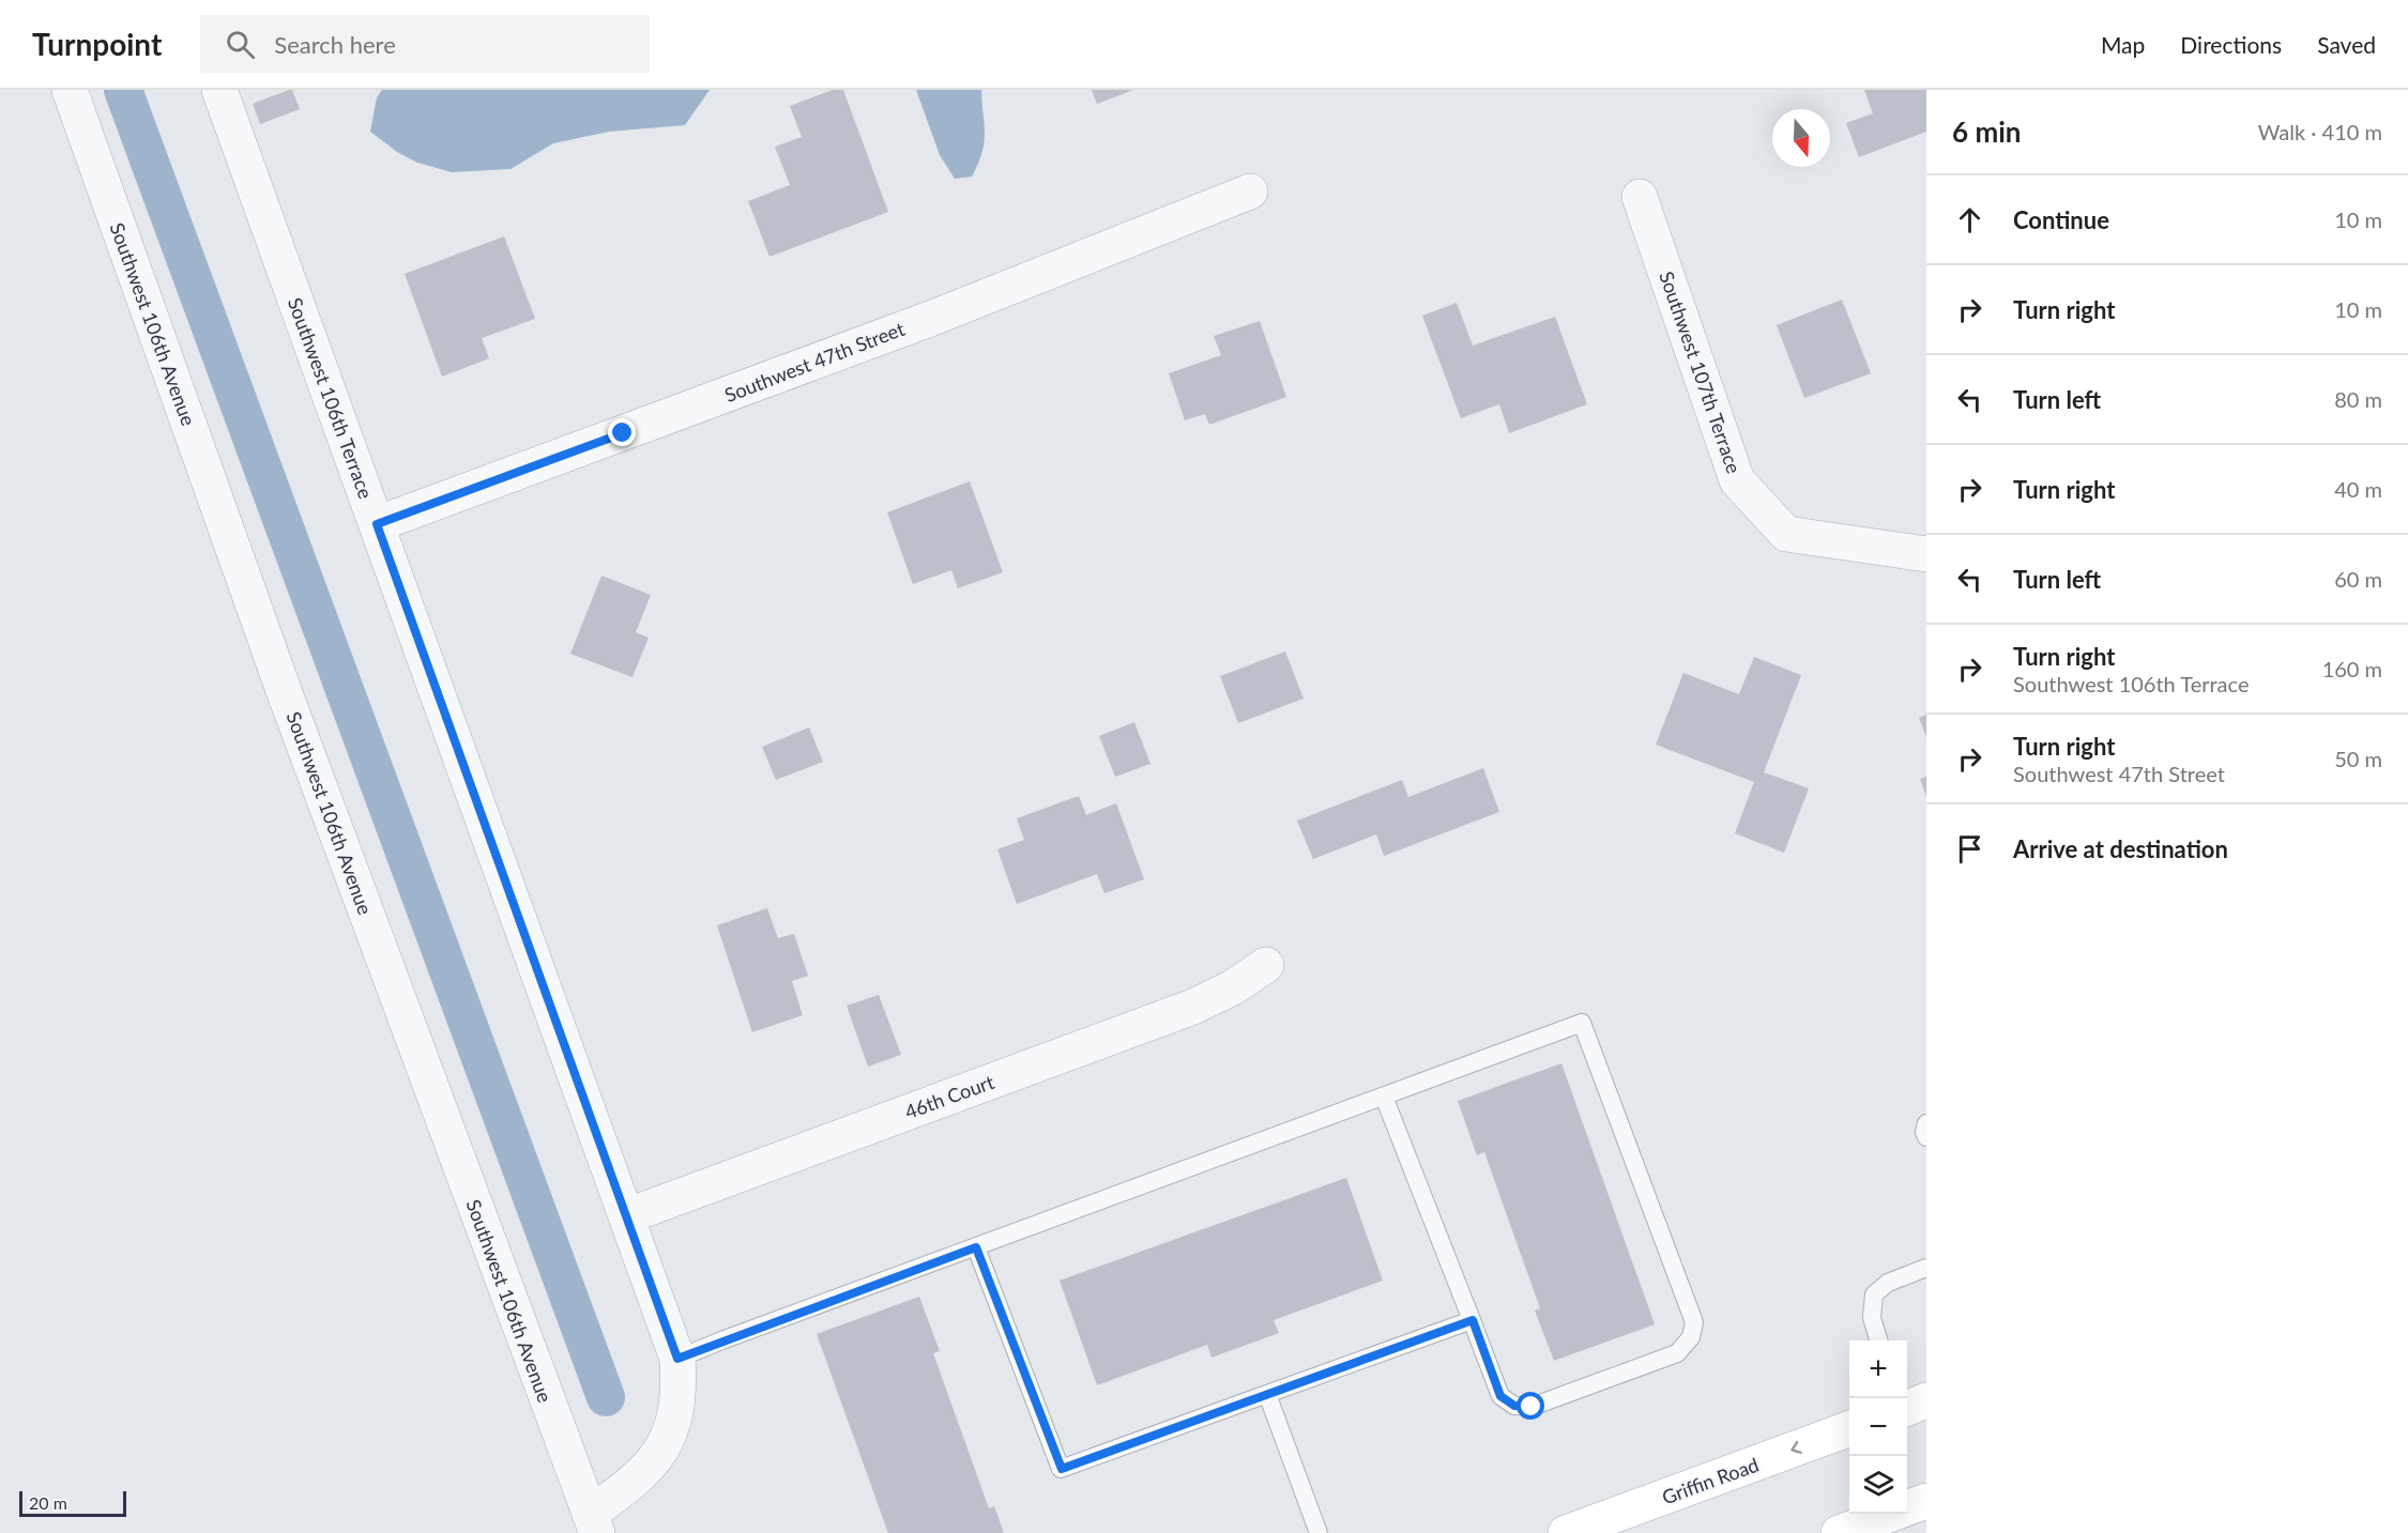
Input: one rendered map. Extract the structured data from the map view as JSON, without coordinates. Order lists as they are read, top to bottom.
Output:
{
  "streets": {
    "main road": ["Griffin Road"],
    "street": [
      "Southwest 106th Avenue",
      "Southwest 47th Street",
      "Southwest 107th Terrace",
      "Southwest 106th Terrace",
      "46th Court"
    ]
  },
  "crossings": [
    ["Southwest 106th Avenue", "Southwest 106th Terrace"],
    ["Southwest 47th Street", "Southwest 106th Terrace"],
    ["Southwest 106th Terrace", "46th Court"]
  ],
  "one_way": ["Griffin Road"],
  "scale_bar": "20 m",
  "north": "bottom",
  "page": {
    "header": "Turnpoint",
    "search": "Search here",
    "nav": ["Map", "Directions", "Saved"],
    "heading": ["6 min", "Walk · 410 m"],
    "list": [
      ["Continue", "10 m"],
      ["Turn right", "10 m"],
      ["Turn left", "80 m"],
      ["Turn right", "40 m"],
      ["Turn left", "60 m"],
      ["Turn right", "Southwest 106th Terrace", "160 m"],
      ["Turn right", "Southwest 47th Street", "50 m"],
      "Arrive at destination"
    ],
    "map_buttons": ["+", "−"],
    "scale": "20 m"
  }
}
